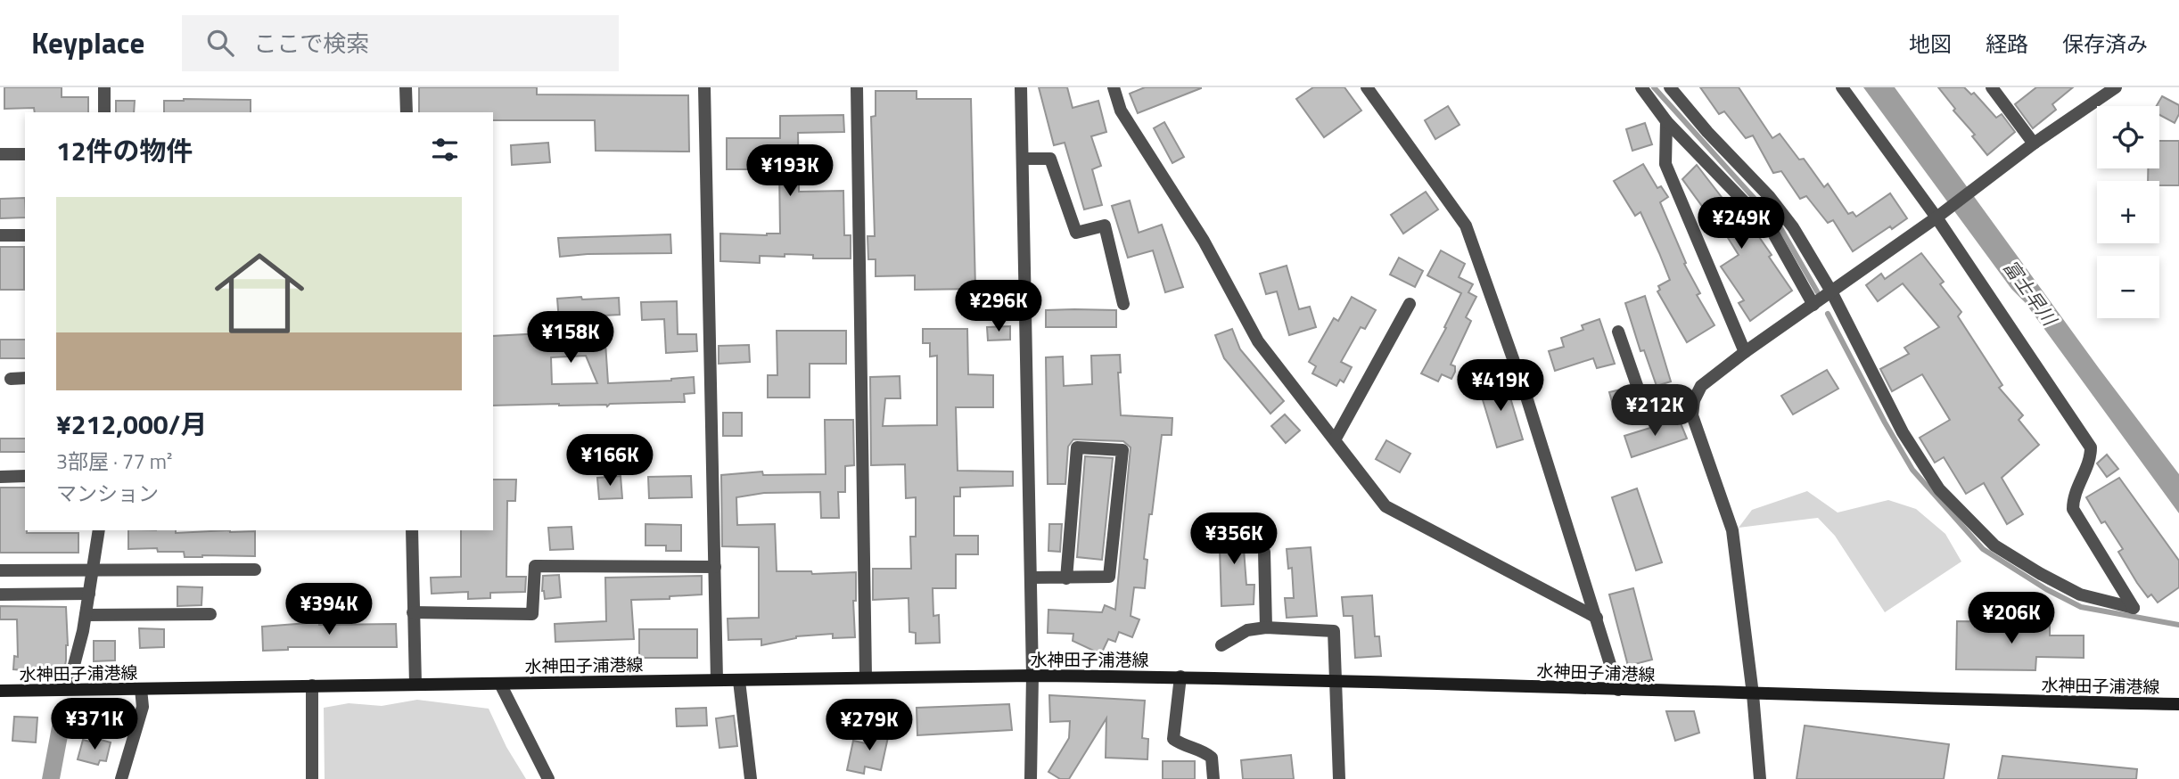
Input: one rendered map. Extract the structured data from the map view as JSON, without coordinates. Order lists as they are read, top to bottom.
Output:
{
  "streets": {
    "main road": ["水神田子浦港線"]
  },
  "water": ["富士早川"],
  "page": {
    "header": "Keyplace",
    "search": "ここで検索",
    "nav": ["地図", "経路", "保存済み"],
    "map_buttons": ["+", "−"],
    "heading": "12件の物件",
    "price": [
      "¥193K",
      "¥249K",
      "¥296K",
      "¥158K",
      "¥419K",
      "¥212K",
      "¥166K",
      "¥356K",
      "¥394K",
      "¥206K",
      "¥371K",
      "¥279K"
    ],
    "list": [
      {
        "name": "¥212,000/月",
        "note": "3部屋 · 77 m² · マンション"
      }
    ]
  }
}
